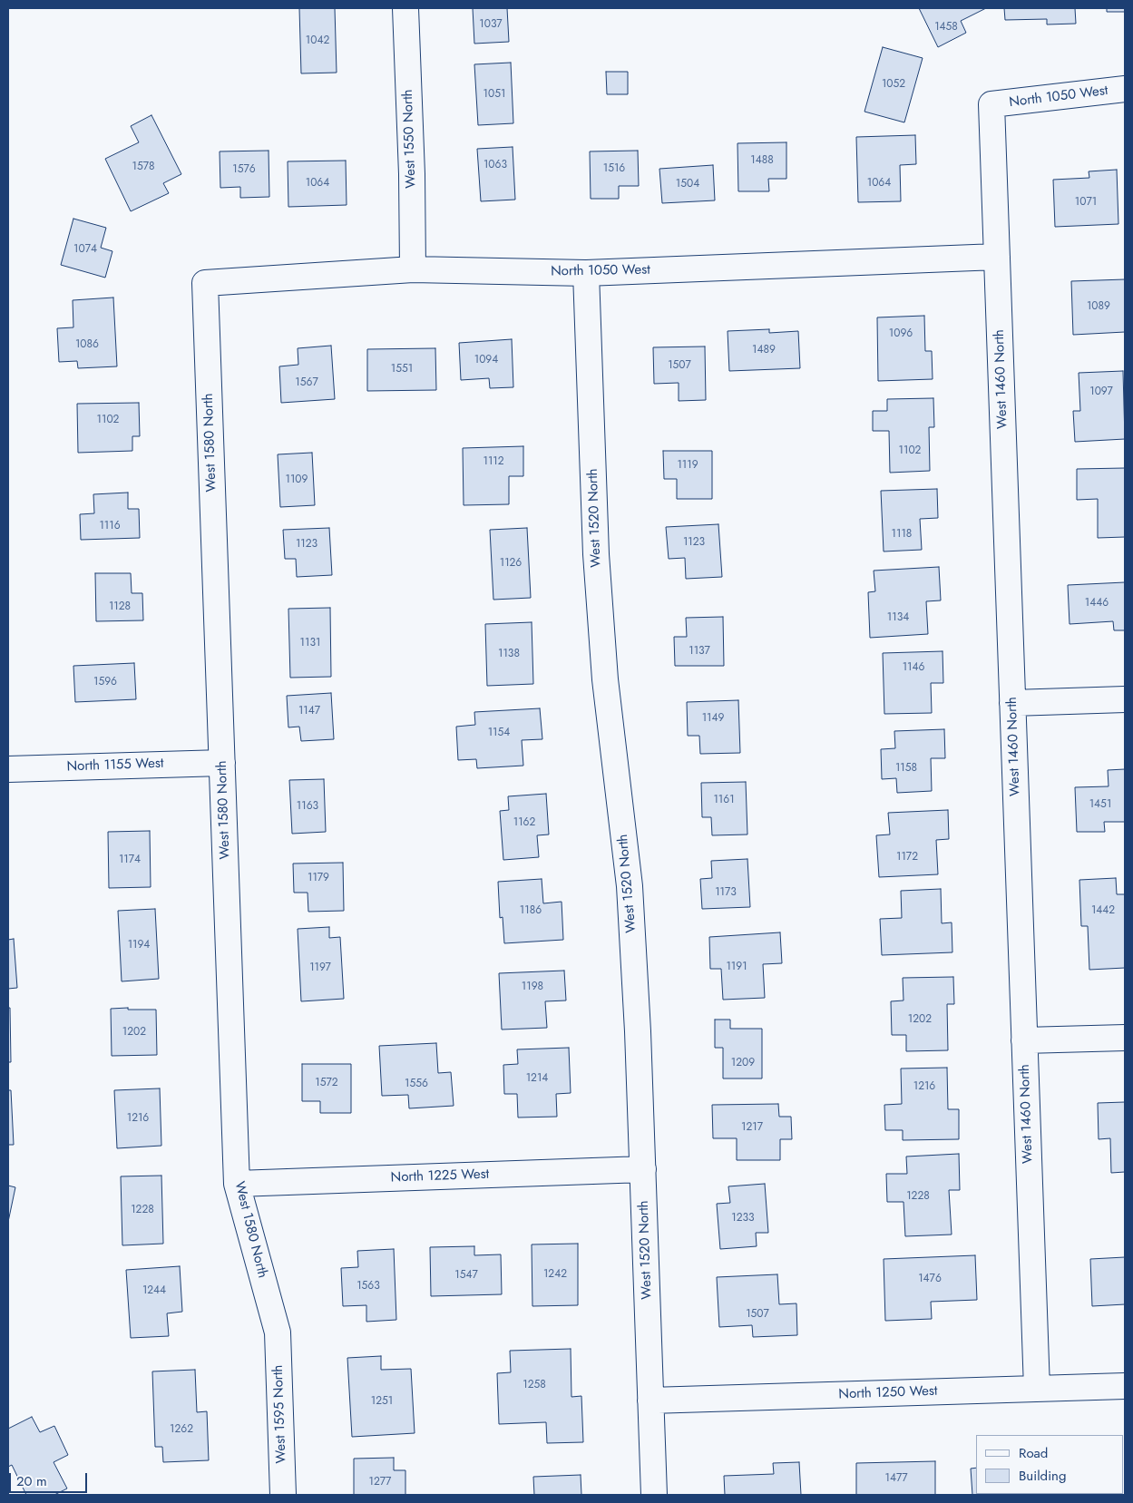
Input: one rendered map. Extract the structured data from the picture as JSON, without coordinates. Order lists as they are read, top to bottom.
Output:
{
  "streets": {
    "street": [
      "North 1050 West",
      "West 1550 North",
      "West 1460 North",
      "West 1580 North",
      "West 1520 North",
      "North 1155 West",
      "North 1225 West",
      "North 1250 West",
      "West 1595 North"
    ]
  },
  "crossings": [
    ["North 1050 West", "West 1550 North"],
    ["North 1050 West", "West 1460 North"],
    ["North 1050 West", "West 1580 North"],
    ["North 1050 West", "West 1520 North"],
    ["West 1460 North", "North 1250 West"],
    ["West 1580 North", "North 1155 West"],
    ["West 1580 North", "North 1225 West"],
    ["West 1580 North", "West 1595 North"],
    ["West 1520 North", "North 1225 West"],
    ["West 1520 North", "North 1250 West"]
  ],
  "house_numbers": [
    "1037",
    "1458",
    "1042",
    "1052",
    "1051",
    "1488",
    "1063",
    "1578",
    "1516",
    "1576",
    "1064",
    "1064",
    "1504",
    "1071",
    "1074",
    "1089",
    "1096",
    "1086",
    "1489",
    "1094",
    "1507",
    "1551",
    "1567",
    "1097",
    "1102",
    "1102",
    "1112",
    "1119",
    "1109",
    "1116",
    "1118",
    "1123",
    "1123",
    "1126",
    "1446",
    "1128",
    "1134",
    "1131",
    "1137",
    "1138",
    "1146",
    "1596",
    "1147",
    "1149",
    "1154",
    "1158",
    "1161",
    "1451",
    "1163",
    "1162",
    "1172",
    "1174",
    "1179",
    "1173",
    "1186",
    "1442",
    "1194",
    "1191",
    "1197",
    "1198",
    "1202",
    "1202",
    "1209",
    "1214",
    "1572",
    "1556",
    "1216",
    "1216",
    "1217",
    "1228",
    "1228",
    "1233",
    "1242",
    "1547",
    "1476",
    "1563",
    "1244",
    "1507",
    "1258",
    "1251",
    "1262",
    "1477",
    "1277"
  ],
  "legend": ["Road", "Building"],
  "scale_bar": "20 m"
}
